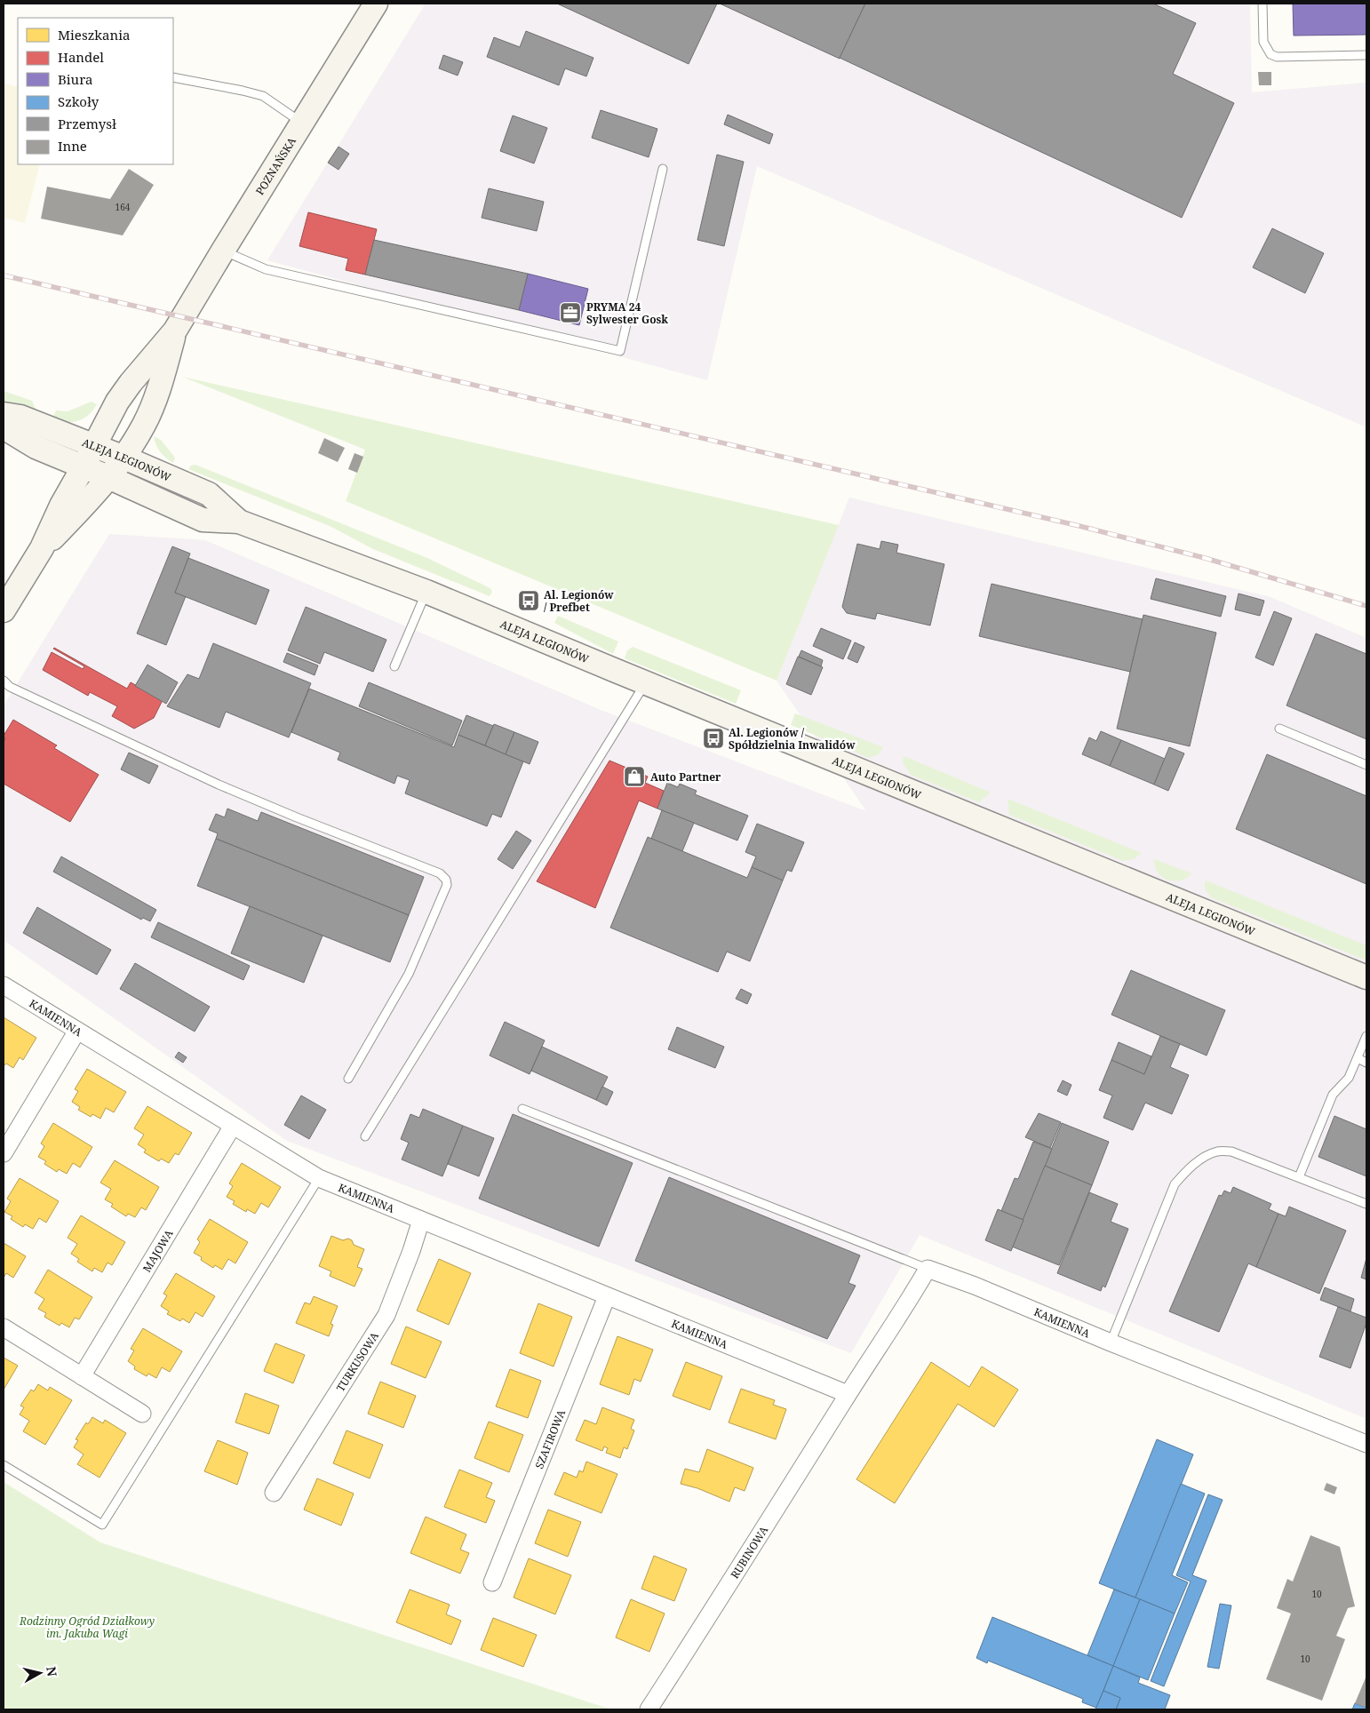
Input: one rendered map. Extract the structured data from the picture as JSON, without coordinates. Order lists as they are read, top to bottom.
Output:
{
  "streets": {
    "main road": ["POZNAŃSKA", "ALEJA LEGIONÓW"],
    "street": [
      "KAMIENNA",
      "MAJOWA",
      "TURKUSOWA",
      "SZAFIROWA",
      "RUBINOWA"
    ]
  },
  "crossings": [
    ["POZNAŃSKA", "ALEJA LEGIONÓW"],
    ["KAMIENNA", "MAJOWA"],
    ["KAMIENNA", "TURKUSOWA"],
    ["KAMIENNA", "SZAFIROWA"],
    ["KAMIENNA", "RUBINOWA"]
  ],
  "parks": ["Rodzinny Ogród Działkowy im. Jakuba Wagi"],
  "places": {
    "office": ["PRYMA 24 Sylwester Gosk"],
    "bus stop": ["Al. Legionów / Prefbet", "Al. Legionów / Spółdzielnia Inwalidów"],
    "shop": ["Auto Partner"]
  },
  "house_numbers": ["164", "10", "10"],
  "legend": [
    "Mieszkania",
    "Handel",
    "Biura",
    "Szkoły",
    "Przemysł",
    "Inne"
  ],
  "north": "right"
}
